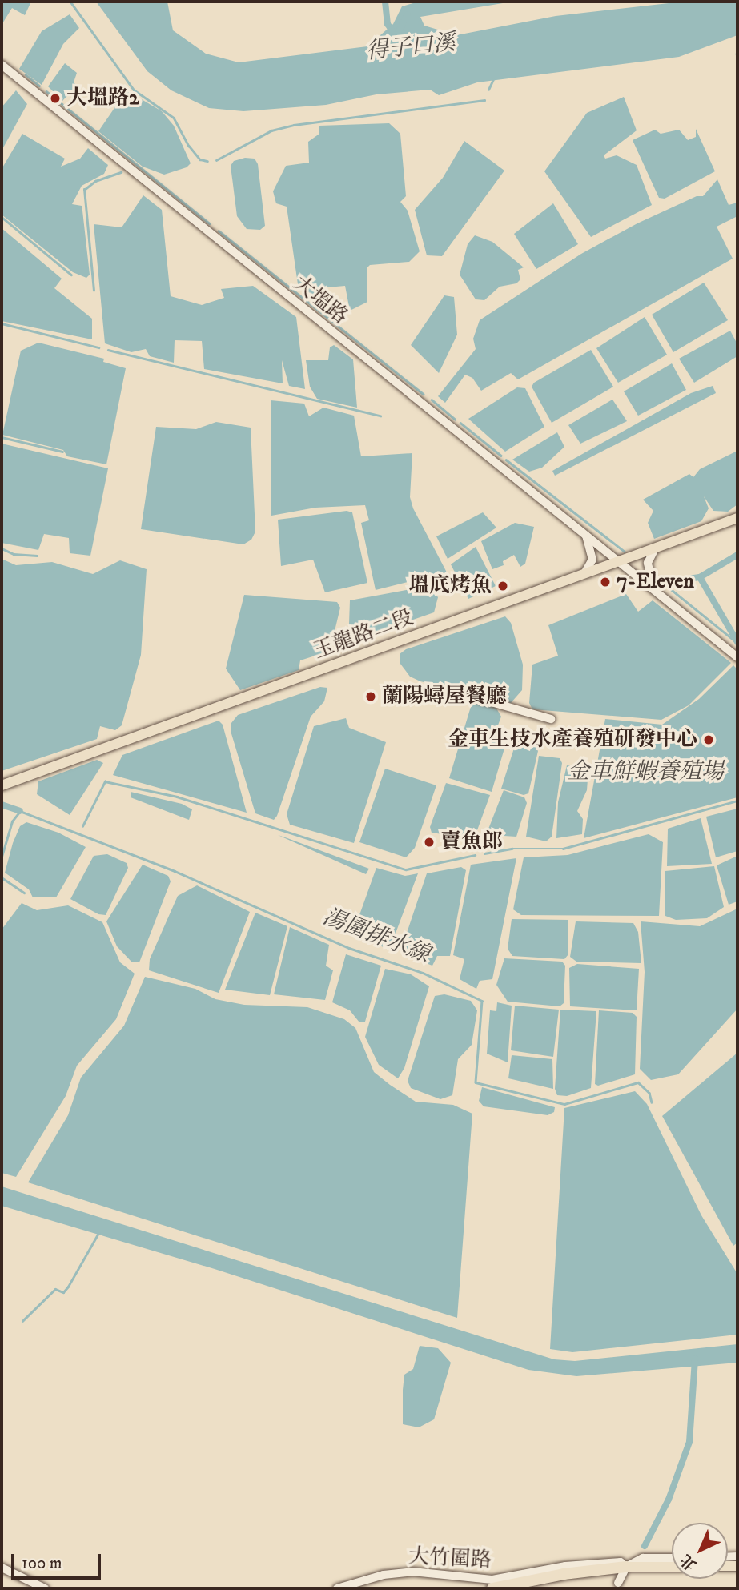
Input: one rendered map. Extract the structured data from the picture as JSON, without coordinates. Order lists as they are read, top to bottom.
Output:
{
  "streets": {
    "main road": ["玉龍路二段"],
    "street": ["大塭路", "大竹圍路"]
  },
  "crossings": [
    ["大塭路", "玉龍路二段"]
  ],
  "water": ["得子口溪", "金車鮮蝦養殖場", "湯圍排水線"],
  "places": [
    "大塭路2",
    "7-Eleven",
    "塭底烤魚",
    "蘭陽蟳屋餐廳",
    "金車生技水產養殖研發中心",
    "賣魚郎"
  ],
  "scale_bar": "100 m",
  "north": "bottom left"
}
